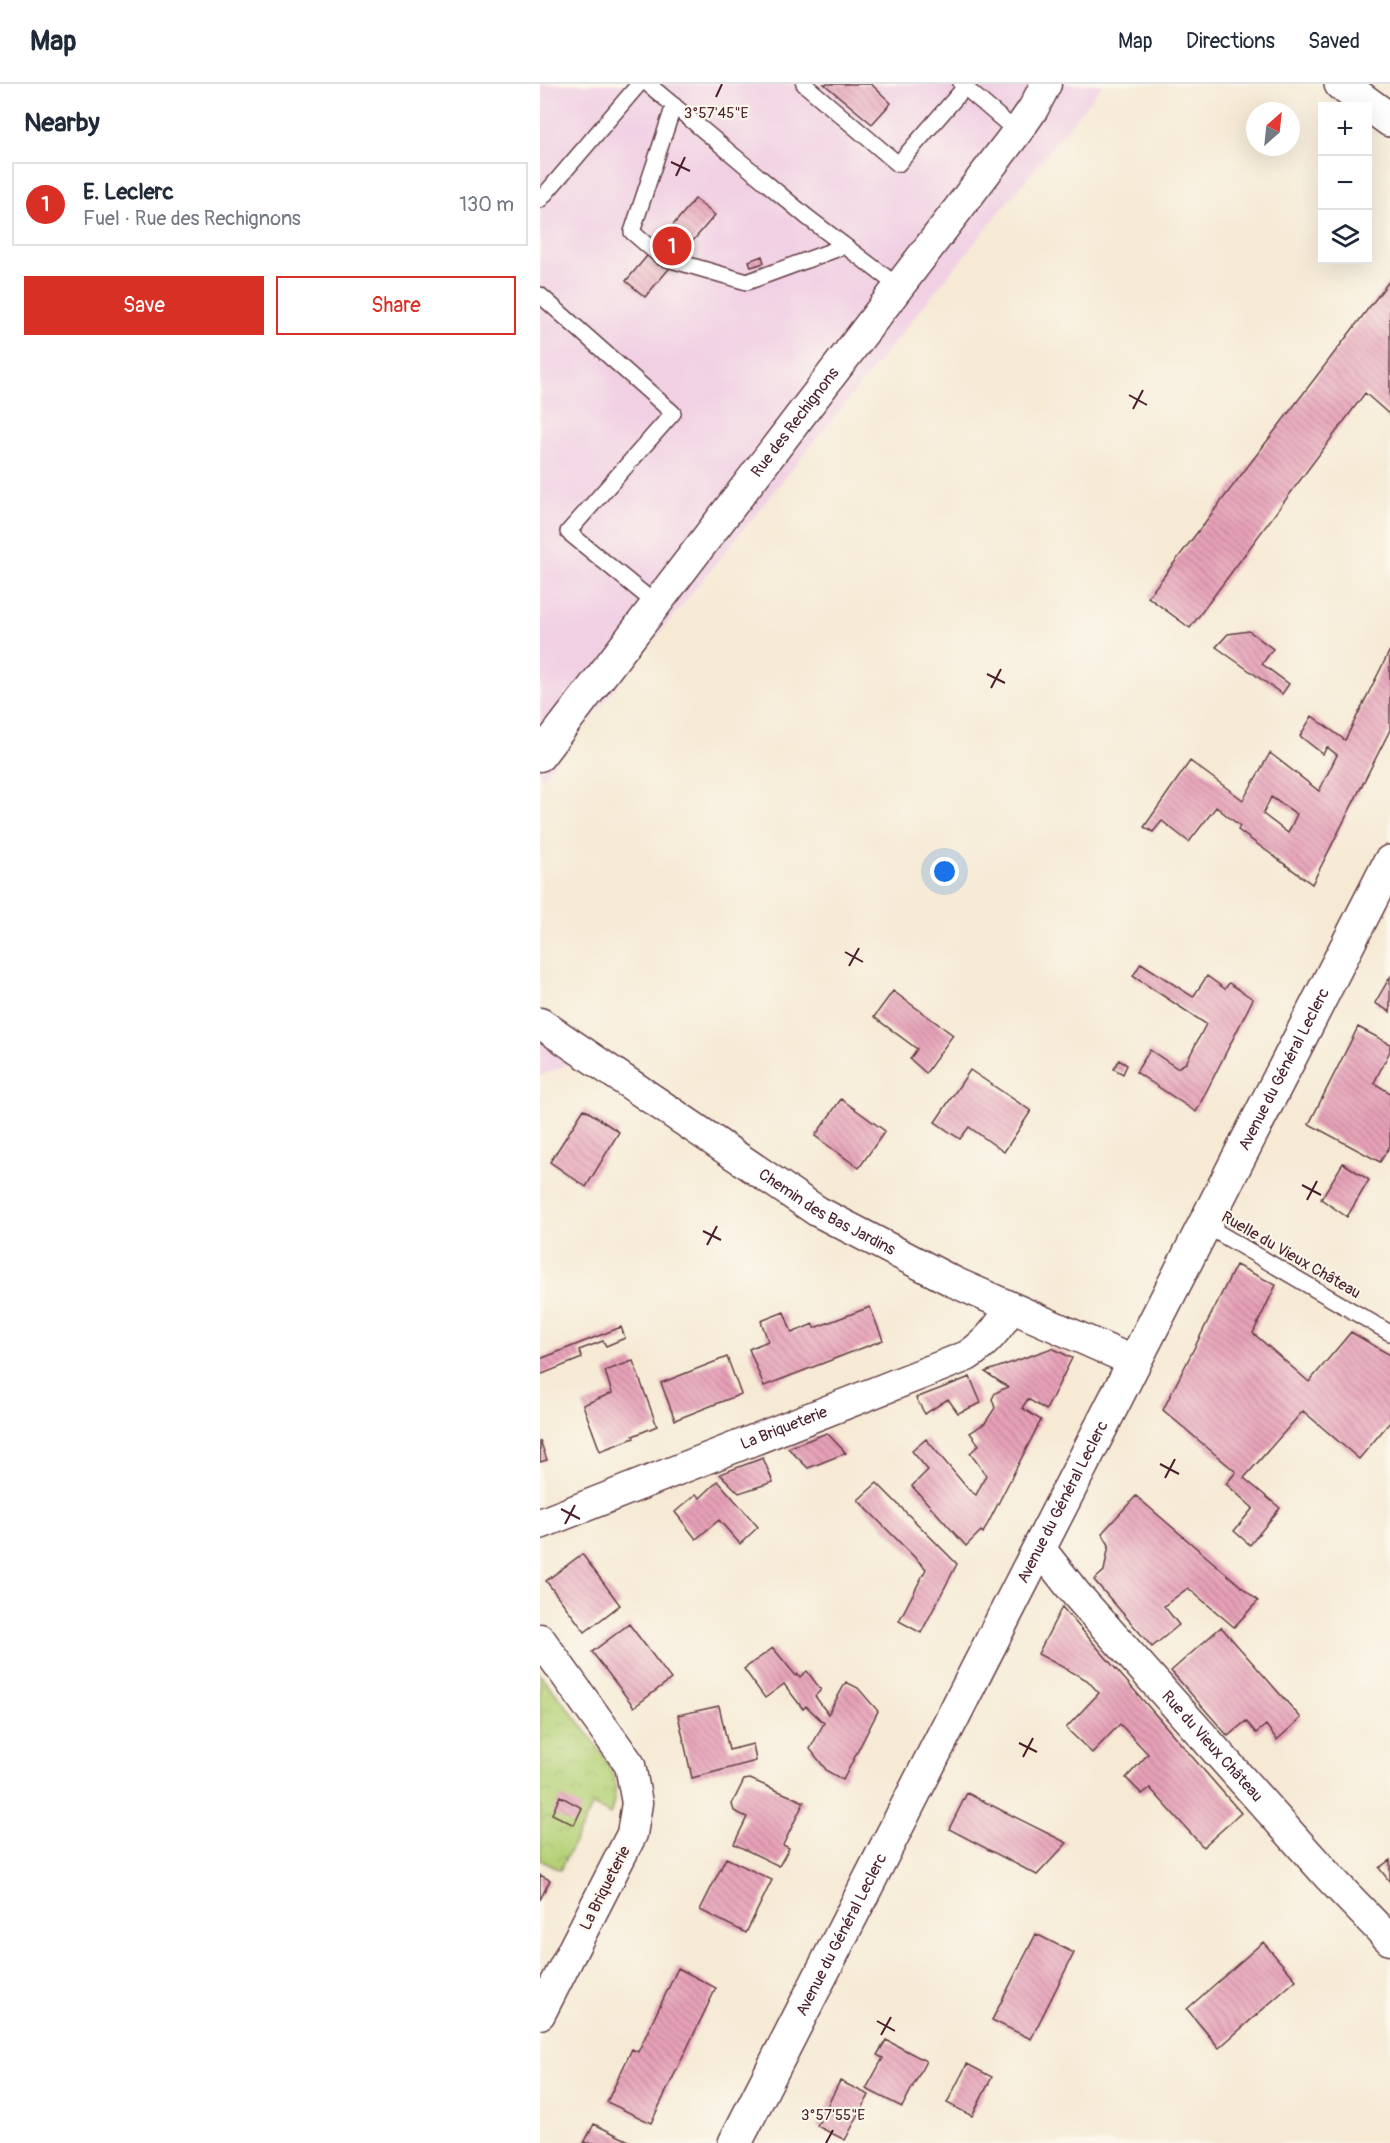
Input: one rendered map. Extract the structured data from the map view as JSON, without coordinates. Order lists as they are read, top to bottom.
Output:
{
  "streets": {
    "main road": ["Avenue du Général Leclerc"],
    "street": [
      "Rue des Rechignons",
      "Chemin des Bas Jardins",
      "La Briqueterie",
      "Rue du Vieux Château"
    ],
    "lane": ["Ruelle du Vieux Château"]
  },
  "crossings": [
    ["Avenue du Général Leclerc", "Chemin des Bas Jardins"],
    ["Avenue du Général Leclerc", "Ruelle du Vieux Château"],
    ["Avenue du Général Leclerc", "Rue du Vieux Château"],
    ["Chemin des Bas Jardins", "La Briqueterie"]
  ],
  "north": "top right",
  "page": {
    "header": "Map",
    "nav": ["Map", "Directions", "Saved"],
    "heading": "Nearby",
    "map_buttons": ["+", "−"],
    "list": [
      {
        "mark": "1",
        "name": "E. Leclerc",
        "note": "Fuel · Rue des Rechignons",
        "value": "130 m"
      }
    ],
    "pins": "1",
    "buttons": ["Save", "Share"]
  },
  "coordinates": ["3°57'45\"E", "3°57'55\"E"]
}
